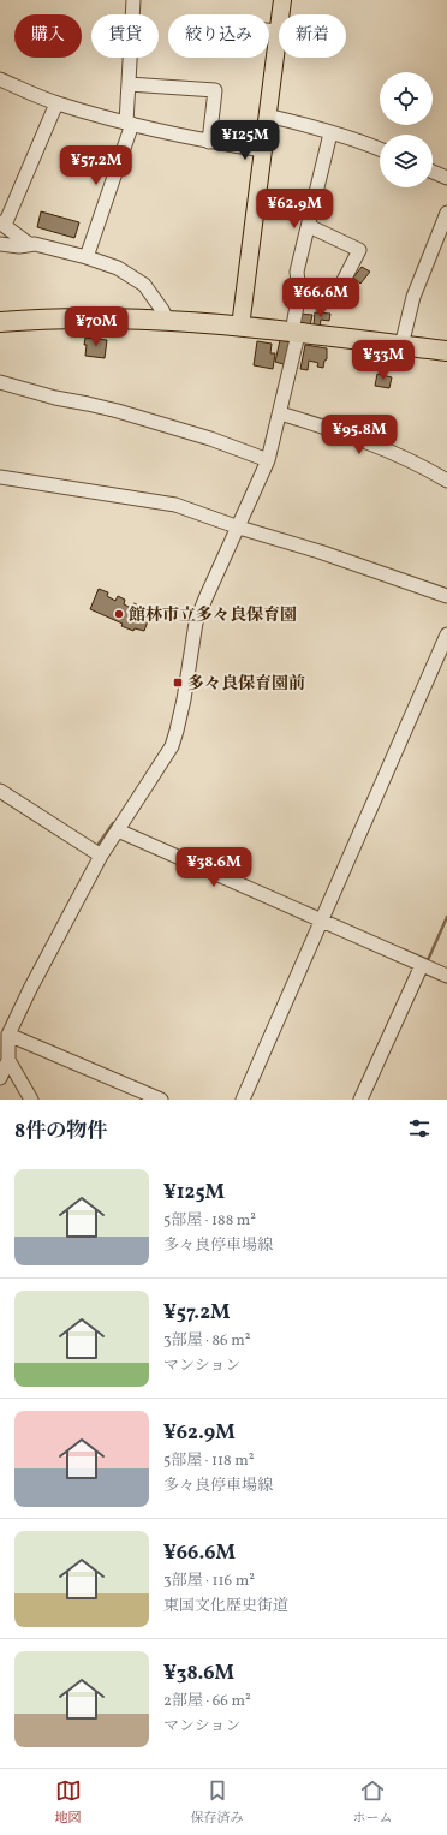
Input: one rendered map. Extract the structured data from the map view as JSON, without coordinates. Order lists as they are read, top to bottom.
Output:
{
  "places": {
    "other": ["館林市立多々良保育園"],
    "transit": ["多々良保育園前"]
  },
  "page": {
    "chip": [
      "購入",
      "賃貸",
      "絞り込み",
      "新着"
    ],
    "price": [
      "¥125M",
      "¥57.2M",
      "¥62.9M",
      "¥66.6M",
      "¥70M",
      "¥33M",
      "¥95.8M",
      "¥38.6M"
    ],
    "heading": "8件の物件",
    "list": [
      {
        "name": "¥125M",
        "note": "5部屋 · 188 m² · 多々良停車場線"
      },
      {
        "name": "¥57.2M",
        "note": "3部屋 · 86 m² · マンション"
      },
      {
        "name": "¥62.9M",
        "note": "5部屋 · 118 m² · 多々良停車場線"
      },
      {
        "name": "¥66.6M",
        "note": "3部屋 · 116 m² · 東国文化歴史街道"
      },
      {
        "name": "¥38.6M",
        "note": "2部屋 · 66 m² · マンション"
      }
    ],
    "tabs": ["地図", "保存済み", "ホーム"]
  }
}
